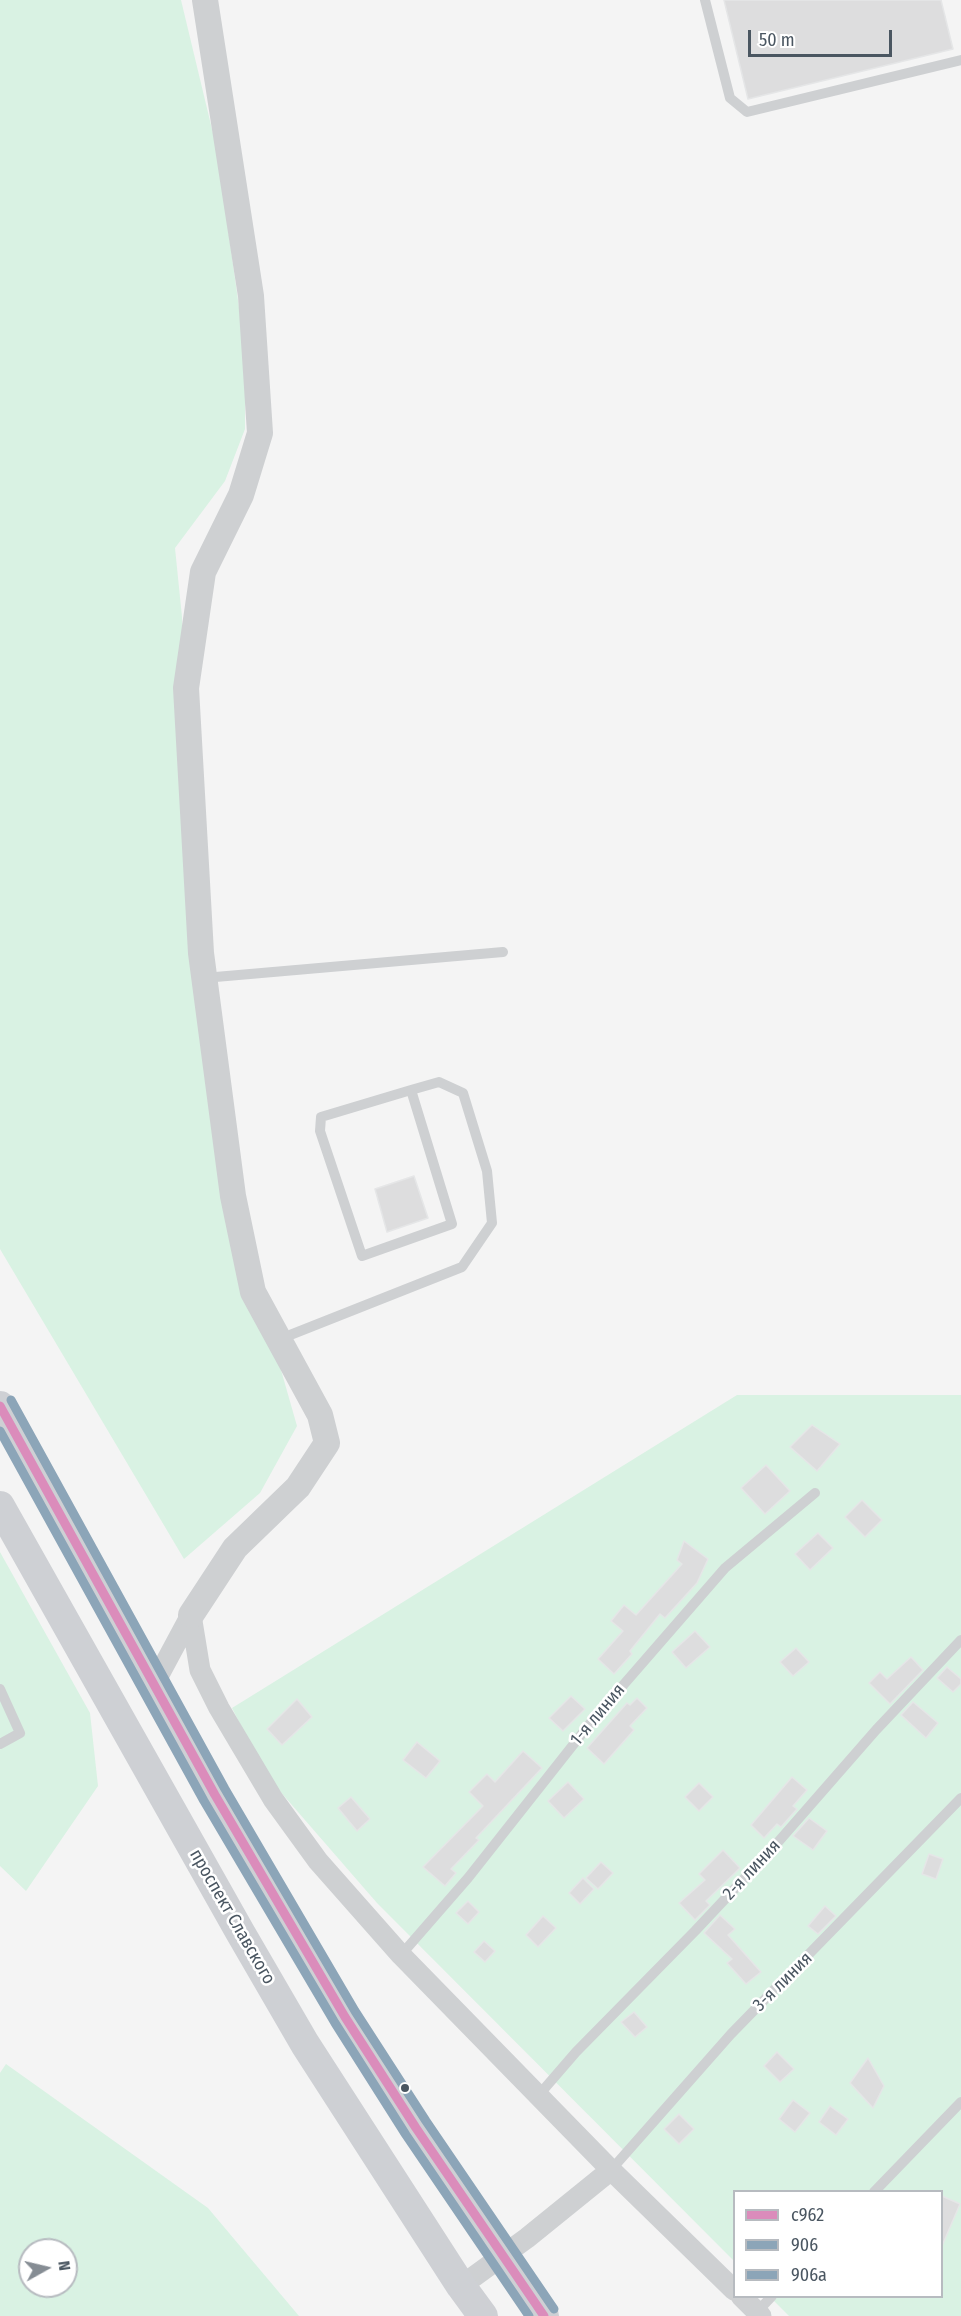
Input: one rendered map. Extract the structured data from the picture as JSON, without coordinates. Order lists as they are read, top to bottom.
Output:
{
  "streets": {
    "main road": ["проспект Славского"],
    "lane": ["1-я линия", "2-я линия", "3-я линия"]
  },
  "lines": ["transit line 906а", "transit line с962", "transit line 906"],
  "legend": ["с962", "906", "906а"],
  "scale_bar": "50 m",
  "north": "right"
}
